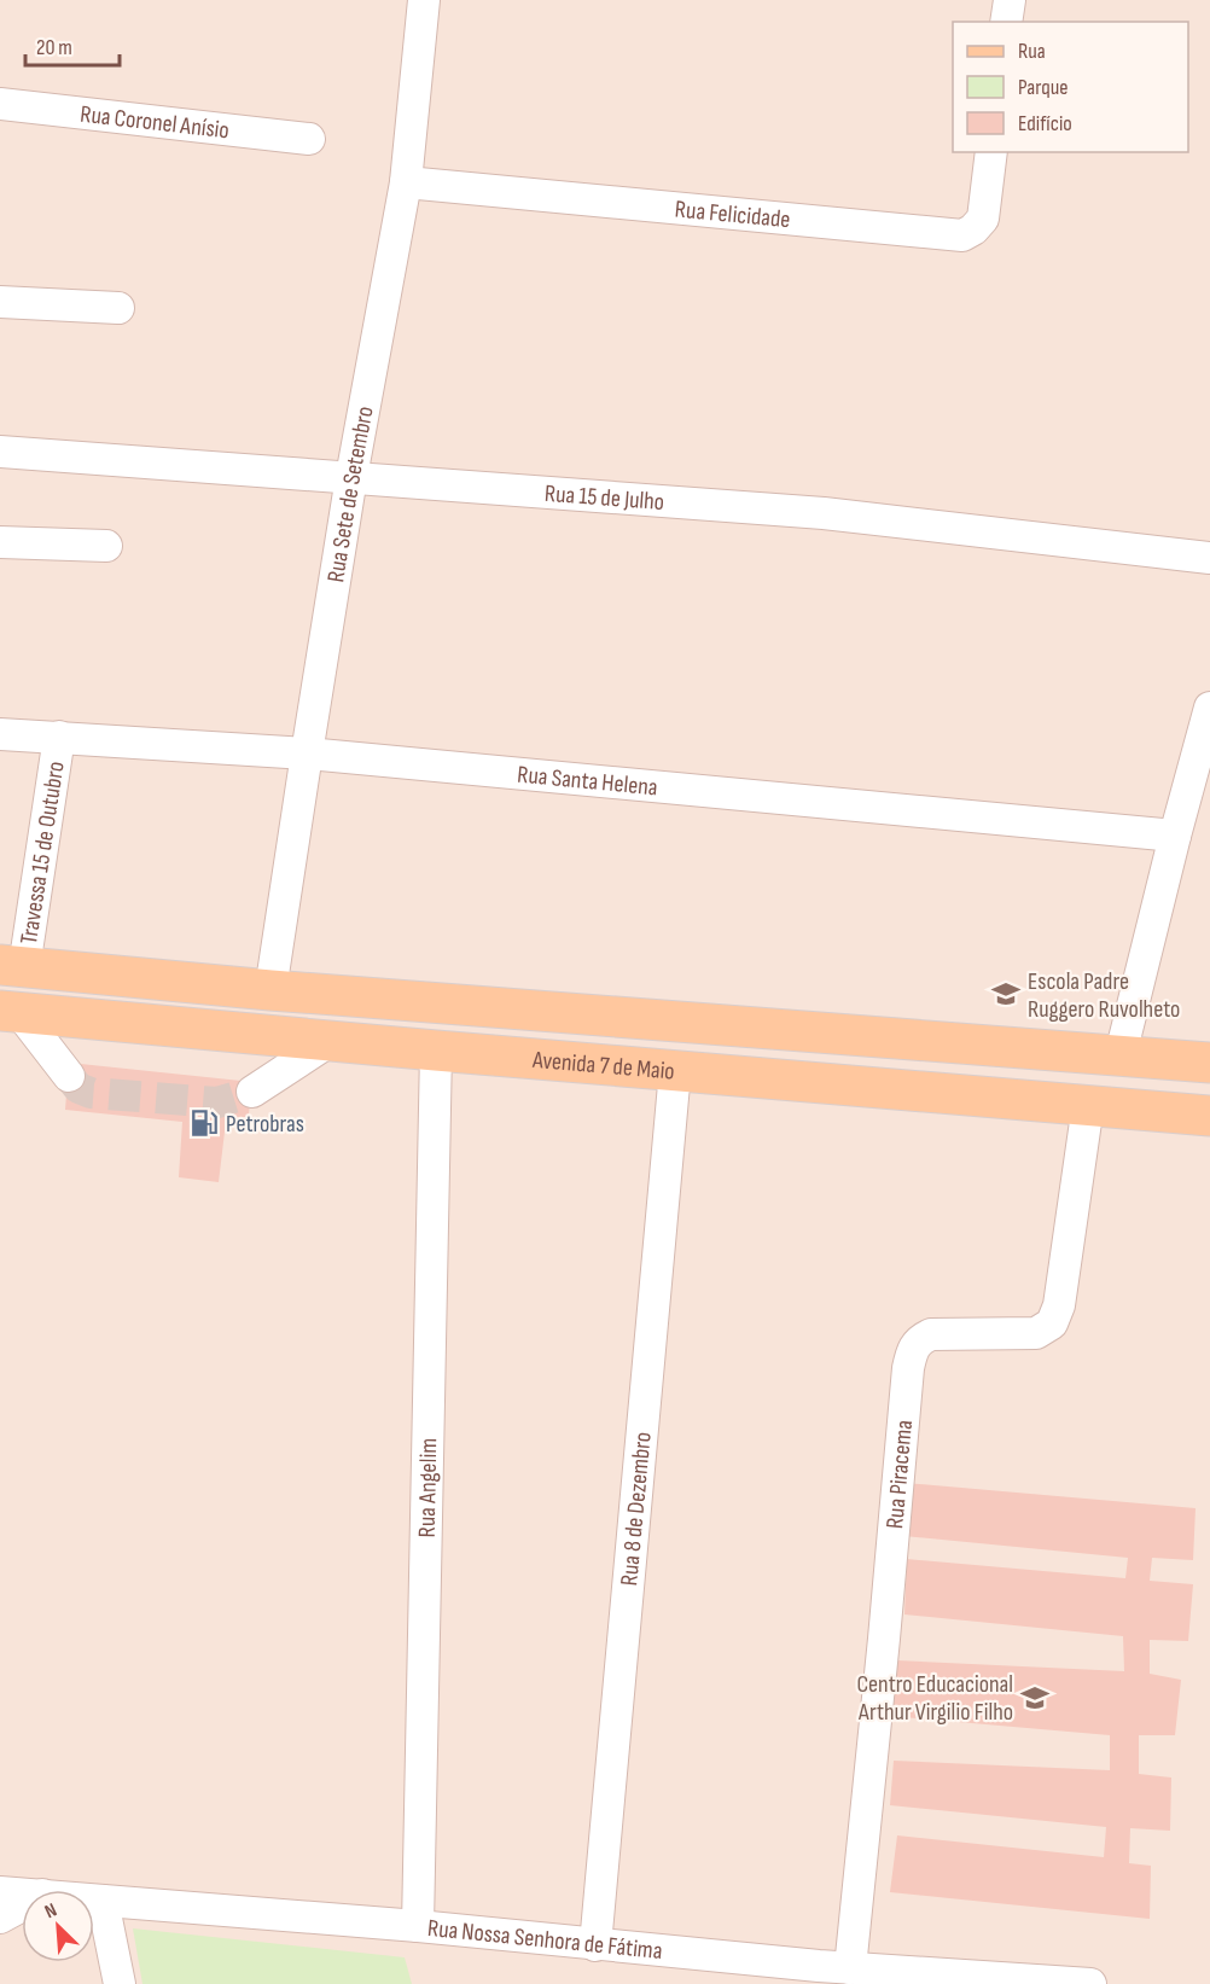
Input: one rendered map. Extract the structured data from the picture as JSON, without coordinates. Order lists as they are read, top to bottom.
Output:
{
  "streets": {
    "main road": ["Avenida 7 de Maio"],
    "street": [
      "Rua Coronel Anísio",
      "Rua Felicidade",
      "Rua Sete de Setembro",
      "Rua 15 de Julho",
      "Rua Santa Helena",
      "Travessa 15 de Outubro",
      "Rua Piracema",
      "Rua Angelim",
      "Rua 8 de Dezembro",
      "Rua Nossa Senhora de Fátima"
    ]
  },
  "crossings": [
    ["Rua Felicidade", "Rua Sete de Setembro"],
    ["Rua Sete de Setembro", "Rua 15 de Julho"],
    ["Rua Sete de Setembro", "Rua Santa Helena"],
    ["Rua Sete de Setembro", "Avenida 7 de Maio"],
    ["Rua Santa Helena", "Travessa 15 de Outubro"],
    ["Travessa 15 de Outubro", "Avenida 7 de Maio"],
    ["Avenida 7 de Maio", "Rua Piracema"],
    ["Avenida 7 de Maio", "Rua Angelim"],
    ["Avenida 7 de Maio", "Rua 8 de Dezembro"],
    ["Rua Piracema", "Rua Nossa Senhora de Fátima"],
    ["Rua Angelim", "Rua Nossa Senhora de Fátima"],
    ["Rua 8 de Dezembro", "Rua Nossa Senhora de Fátima"]
  ],
  "places": {
    "school or university": ["Escola Padre Ruggero Ruvolheto", "Centro Educacional Arthur Virgilio Filho"],
    "fuel station": ["Petrobras"]
  },
  "legend": ["Rua", "Parque", "Edifício"],
  "scale_bar": "20 m",
  "north": "top left"
}
